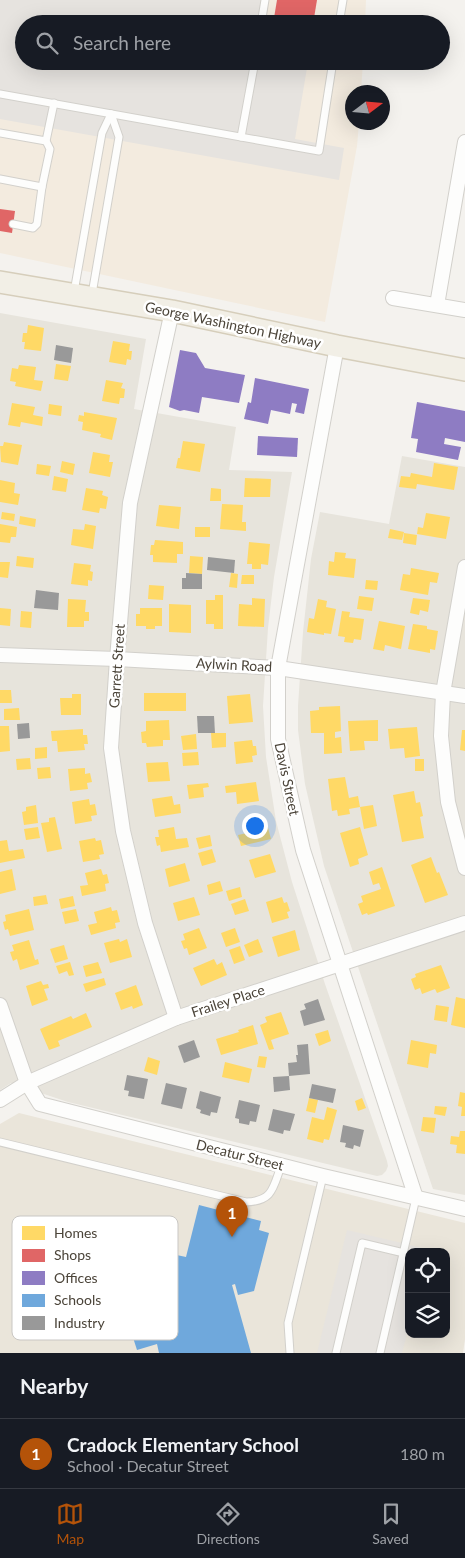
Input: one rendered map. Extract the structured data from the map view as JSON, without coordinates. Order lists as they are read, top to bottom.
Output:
{
  "streets": {
    "main road": ["George Washington Highway"],
    "street": [
      "Aylwin Road",
      "Garrett Street",
      "Davis Street",
      "Frailey Place",
      "Decatur Street"
    ]
  },
  "crossings": [
    ["George Washington Highway", "Garrett Street"],
    ["George Washington Highway", "Davis Street"],
    ["Aylwin Road", "Garrett Street"],
    ["Aylwin Road", "Davis Street"],
    ["Garrett Street", "Frailey Place"],
    ["Davis Street", "Frailey Place"],
    ["Davis Street", "Decatur Street"],
    ["Frailey Place", "Decatur Street"]
  ],
  "legend": [
    "Homes",
    "Shops",
    "Offices",
    "Schools",
    "Industry"
  ],
  "north": "right",
  "page": {
    "search": "Search here",
    "pins": "1",
    "heading": "Nearby",
    "list": [
      {
        "mark": "1",
        "name": "Cradock Elementary School",
        "note": "School · Decatur Street",
        "value": "180 m"
      }
    ],
    "nav": ["Map", "Directions", "Saved"]
  }
}
